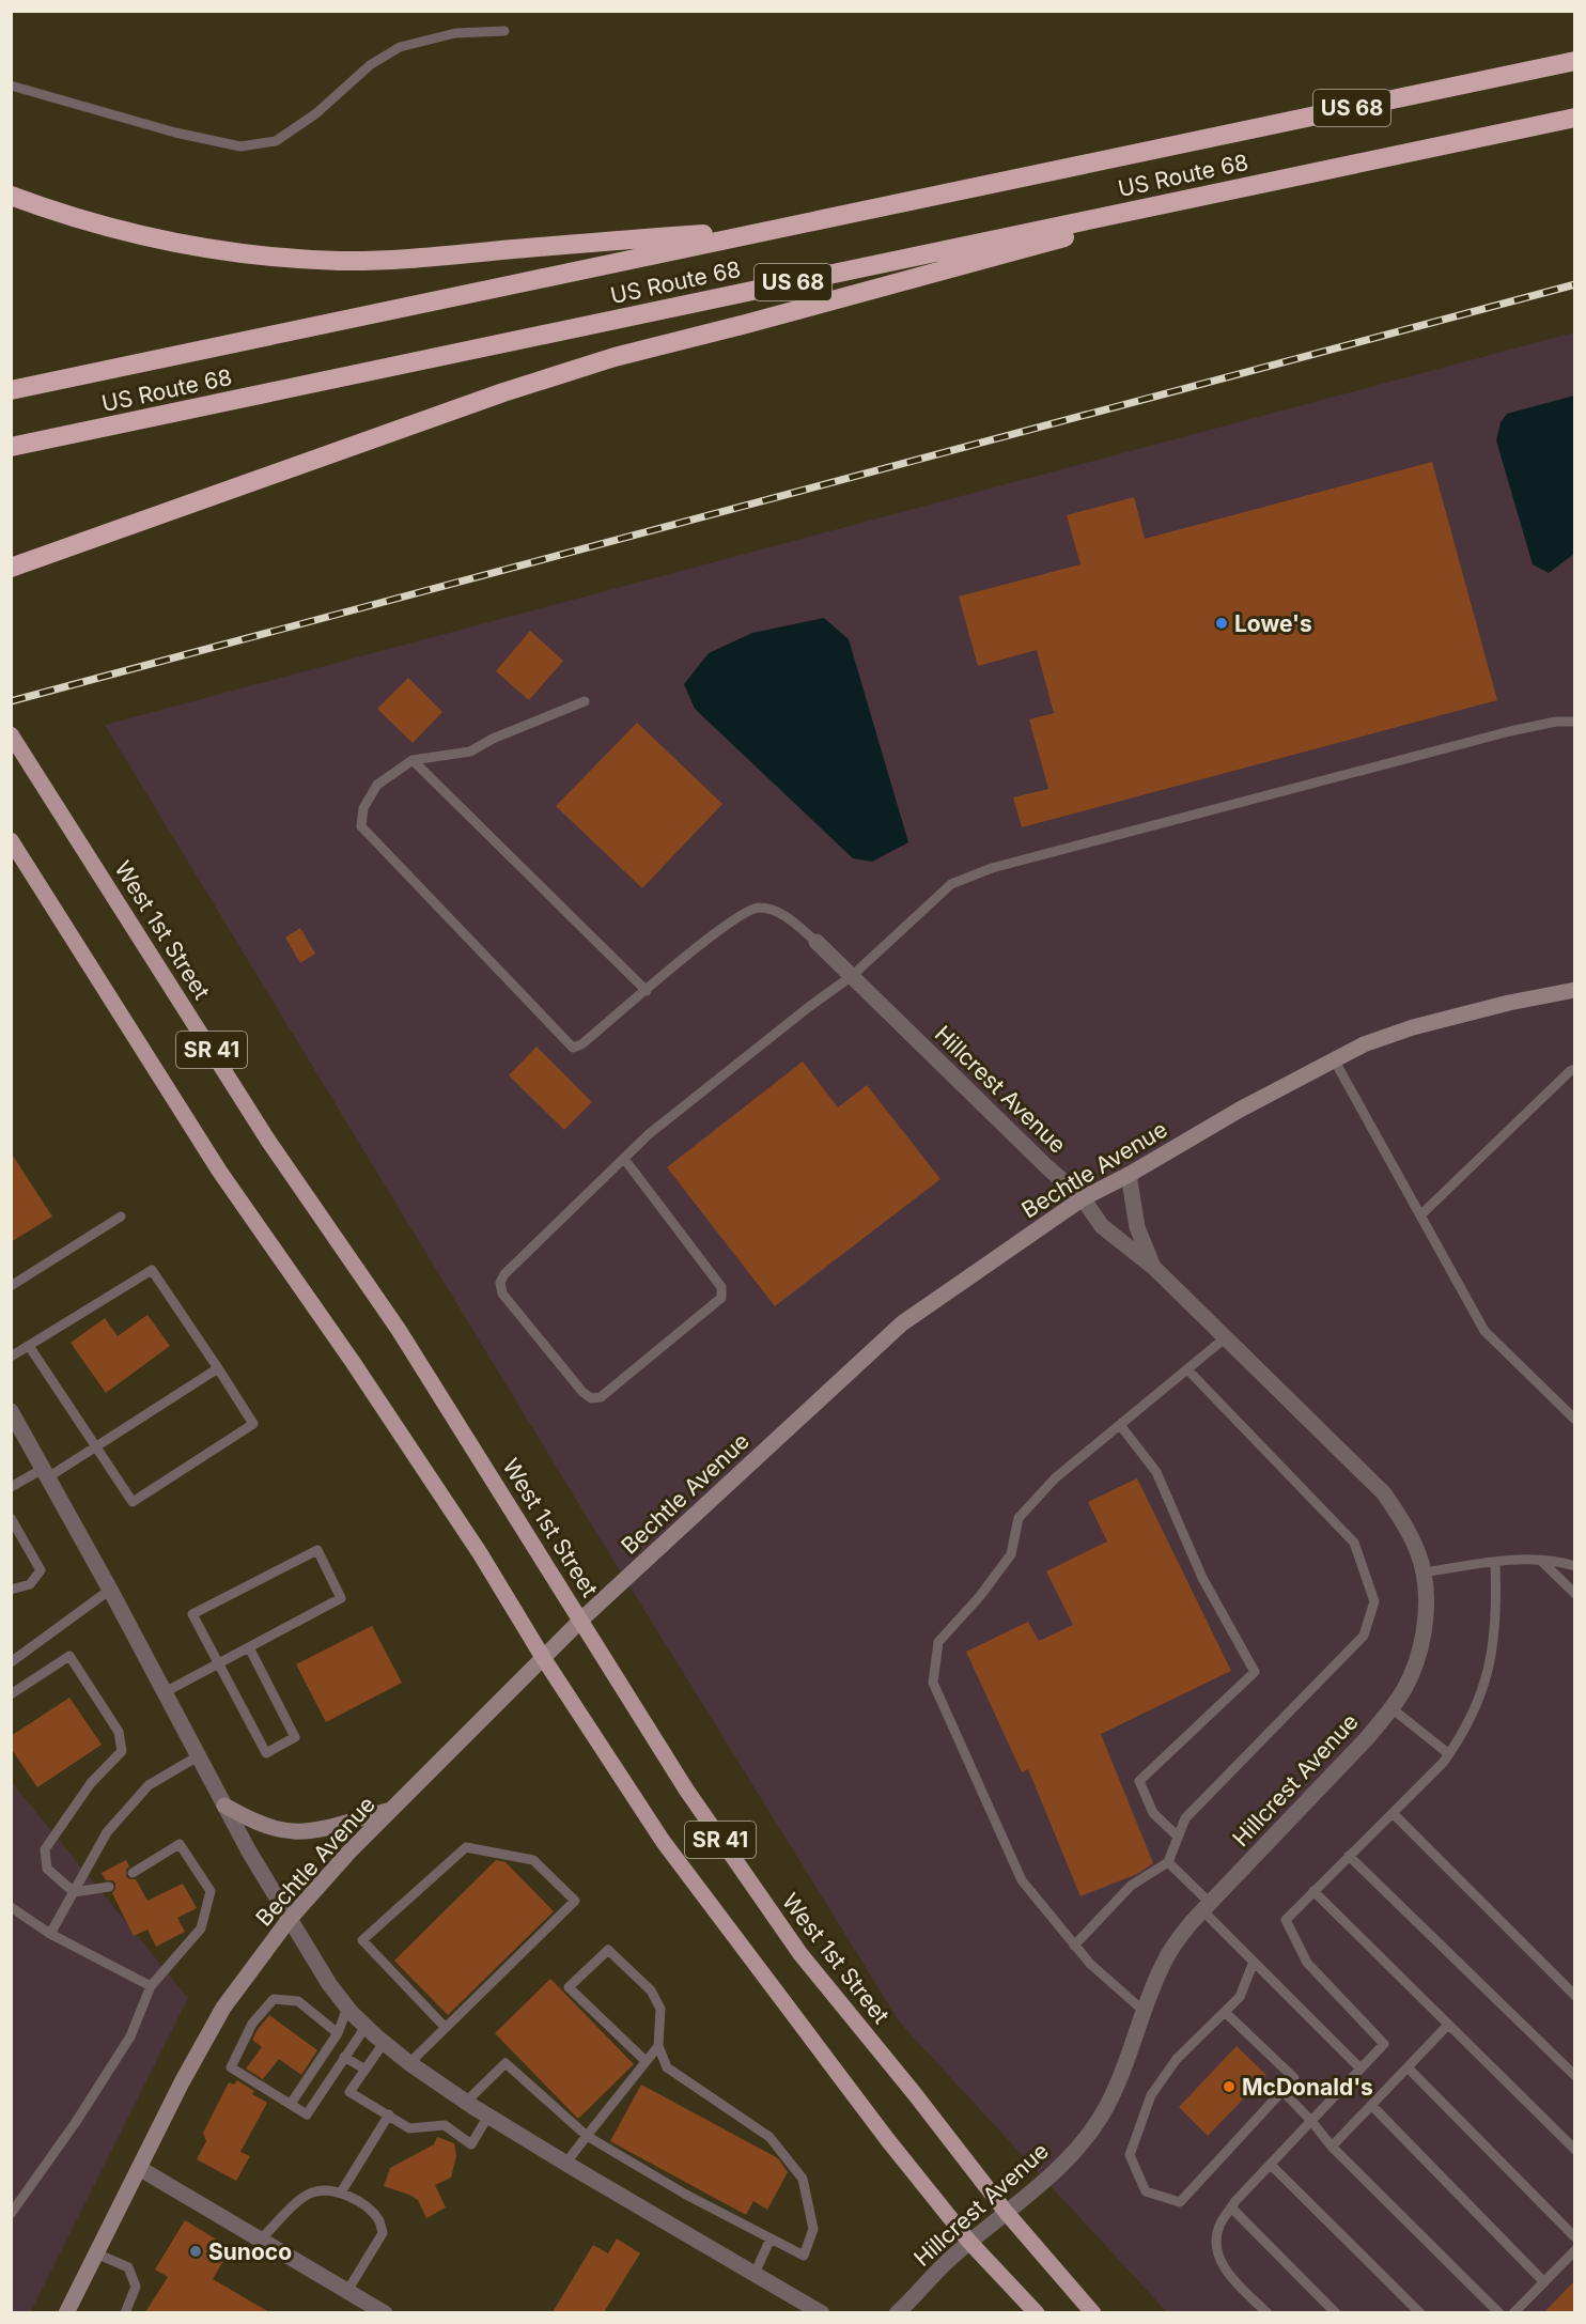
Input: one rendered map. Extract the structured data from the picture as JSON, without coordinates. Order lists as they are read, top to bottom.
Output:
{
  "streets": {
    "highway": ["US 68", "US Route 68"],
    "main road": ["West 1st Street", "SR 41"],
    "street": ["Hillcrest Avenue", "Bechtle Avenue"]
  },
  "crossings": [
    ["West 1st Street", "Hillcrest Avenue"],
    ["West 1st Street", "Bechtle Avenue"],
    ["SR 41", "Hillcrest Avenue"],
    ["SR 41", "Bechtle Avenue"],
    ["Hillcrest Avenue", "Bechtle Avenue"]
  ],
  "places": ["Lowe's", "McDonald's", "Sunoco"]
}
